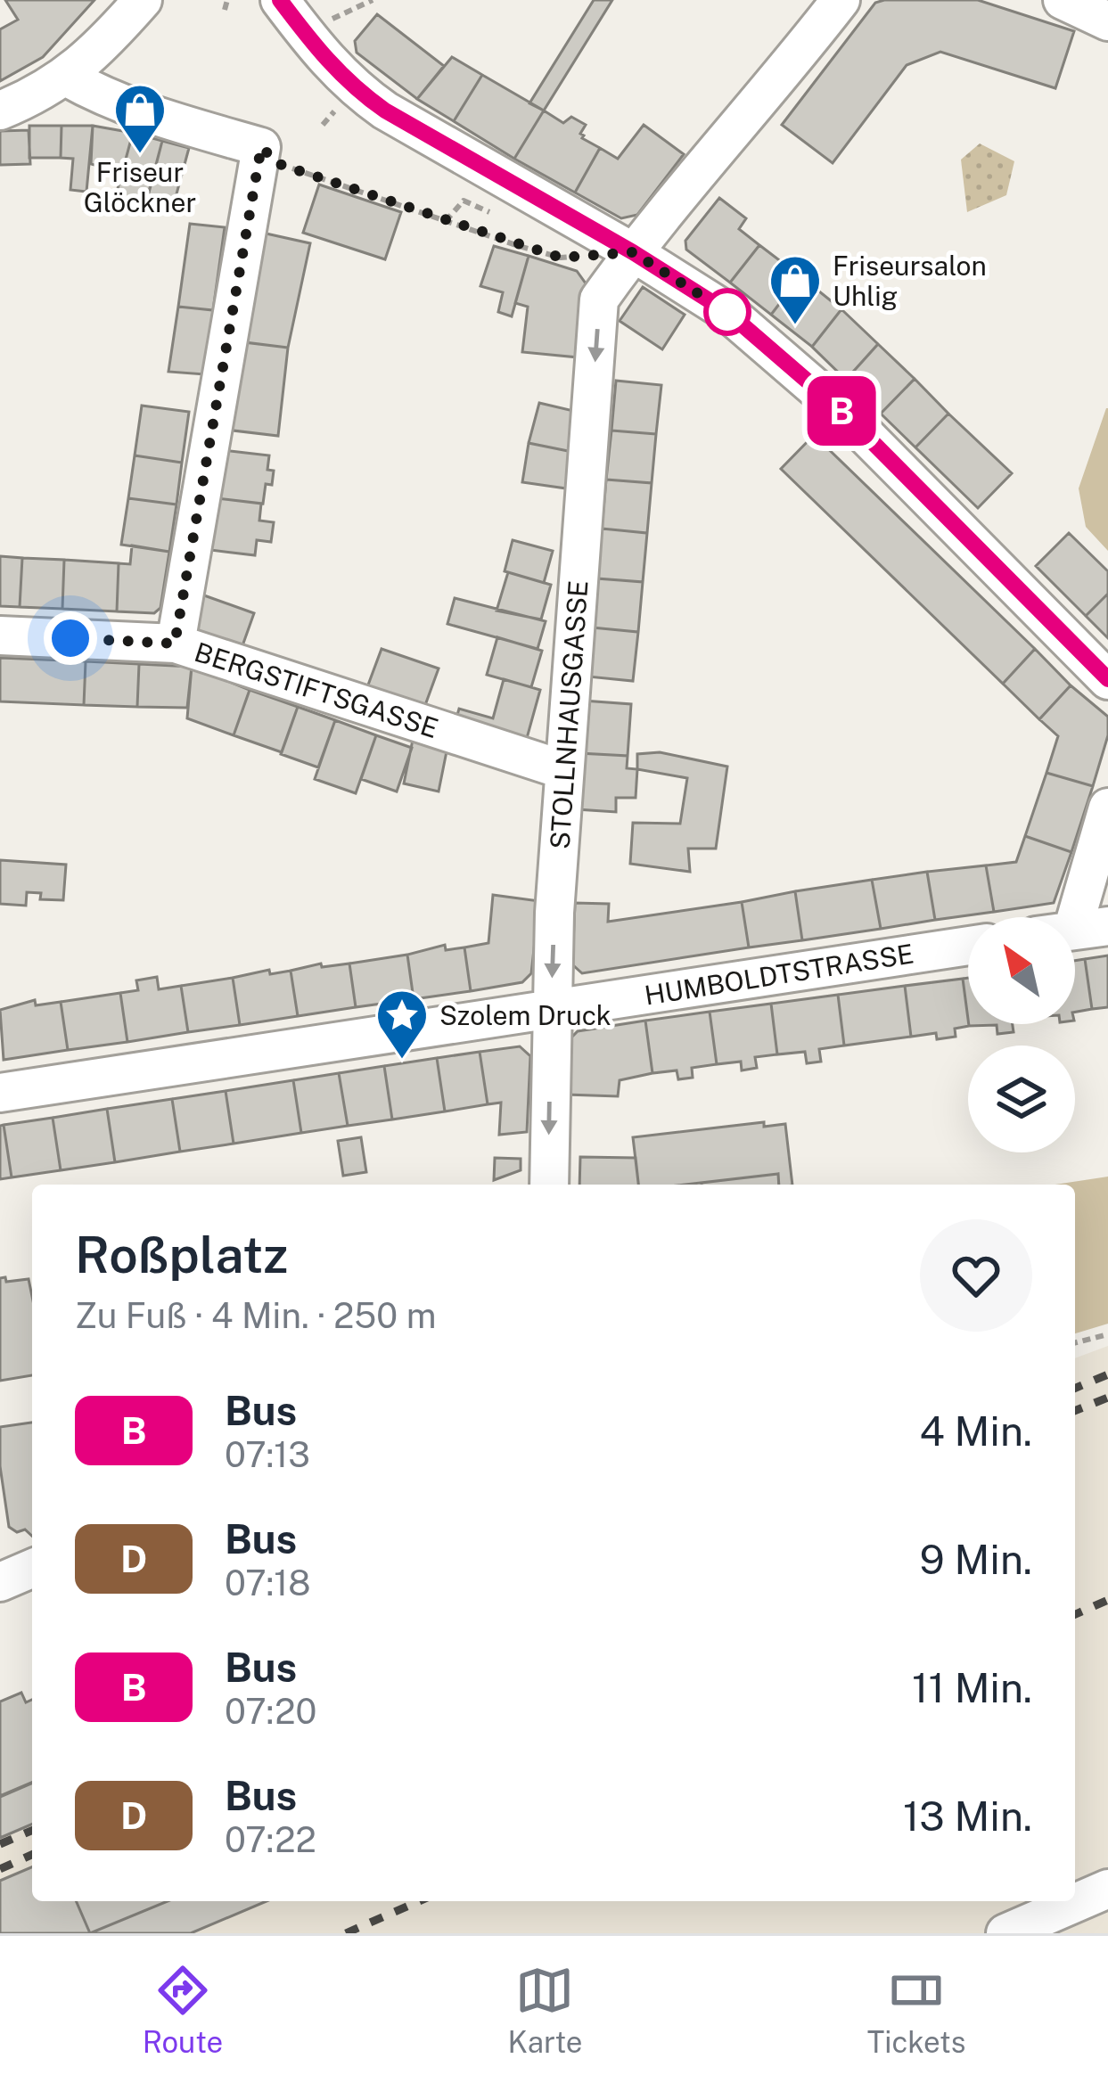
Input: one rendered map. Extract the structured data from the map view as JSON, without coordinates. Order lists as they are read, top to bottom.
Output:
{
  "streets": {
    "street": ["BERGSTIFTSGASSE", "STOLLNHAUSGASSE", "HUMBOLDTSTRASSE"]
  },
  "crossings": [
    ["BERGSTIFTSGASSE", "STOLLNHAUSGASSE"],
    ["STOLLNHAUSGASSE", "HUMBOLDTSTRASSE"]
  ],
  "one_way": ["STOLLNHAUSGASSE"],
  "places": {
    "shop": ["Friseur Glöckner", "Friseursalon Uhlig"],
    "place": ["Szolem Druck"]
  },
  "lines": ["bus line B"],
  "north": "top left",
  "page": {
    "on_map": "B",
    "heading": ["Roßplatz", "Zu Fuß · 4 Min. · 250 m"],
    "list": [
      {
        "mark": "B",
        "name": "Bus",
        "note": "07:13",
        "value": "4 Min."
      },
      {
        "mark": "D",
        "name": "Bus",
        "note": "07:18",
        "value": "9 Min."
      },
      {
        "mark": "B",
        "name": "Bus",
        "note": "07:20",
        "value": "11 Min."
      },
      {
        "mark": "D",
        "name": "Bus",
        "note": "07:22",
        "value": "13 Min."
      }
    ],
    "tabs": ["Route", "Karte", "Tickets"]
  }
}
